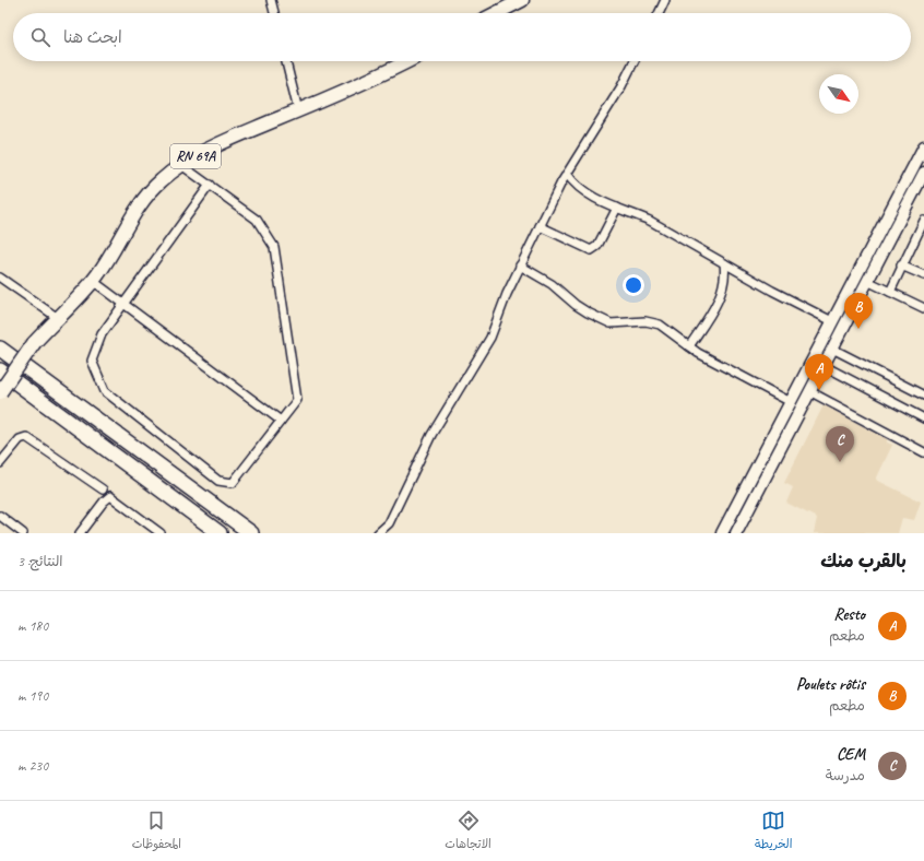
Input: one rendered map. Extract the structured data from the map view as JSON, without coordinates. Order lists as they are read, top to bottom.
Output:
{
  "streets": {
    "main road": ["RN 69A"]
  },
  "north": "bottom right",
  "page": {
    "search": "ابحث هنا",
    "pins": ["B", "A", "C"],
    "heading": ["بالقرب منك", "النتائج: 3"],
    "list": [
      {
        "mark": "A",
        "name": "Resto",
        "note": "مطعم",
        "value": "180 m"
      },
      {
        "mark": "B",
        "name": "Poulets rôtis",
        "note": "مطعم",
        "value": "190 m"
      },
      {
        "mark": "C",
        "name": "CEM",
        "note": "مدرسة",
        "value": "230 m"
      }
    ],
    "nav": ["الخريطة", "الاتجاهات", "المحفوظات"]
  }
}
